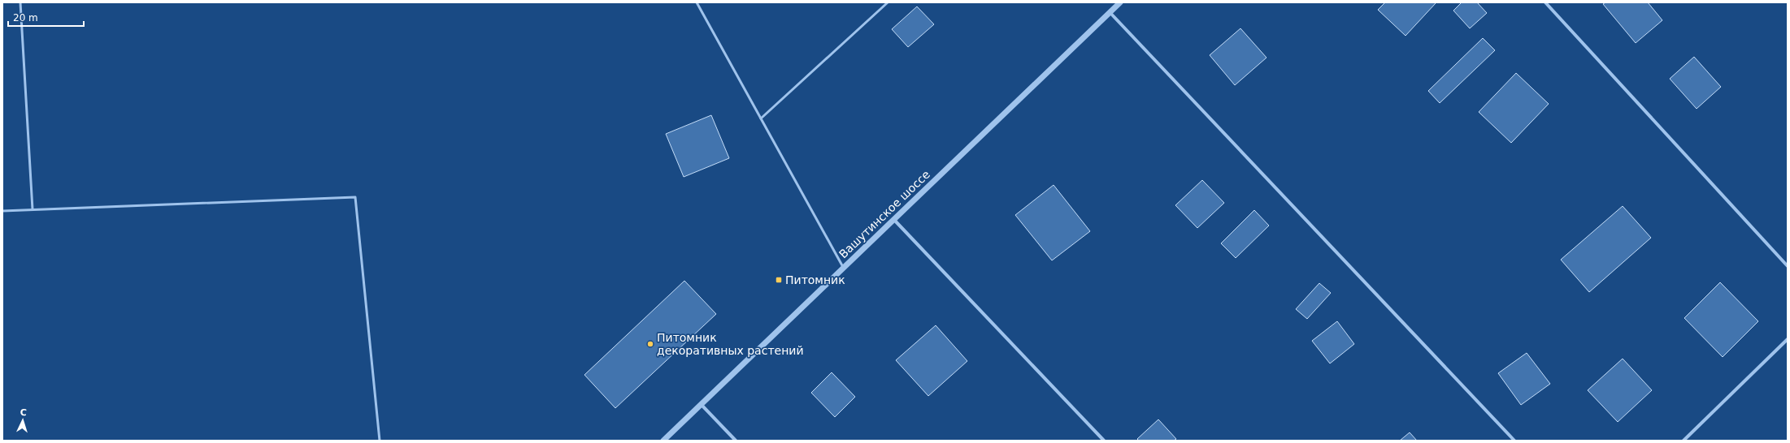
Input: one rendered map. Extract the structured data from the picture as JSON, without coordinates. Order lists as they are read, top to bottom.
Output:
{
  "streets": {
    "street": ["Вашутинское шоссе"]
  },
  "places": {
    "transit": ["Питомник"],
    "other": ["Питомник декоративных растений"]
  },
  "scale_bar": "20 m",
  "north": "top"
}
